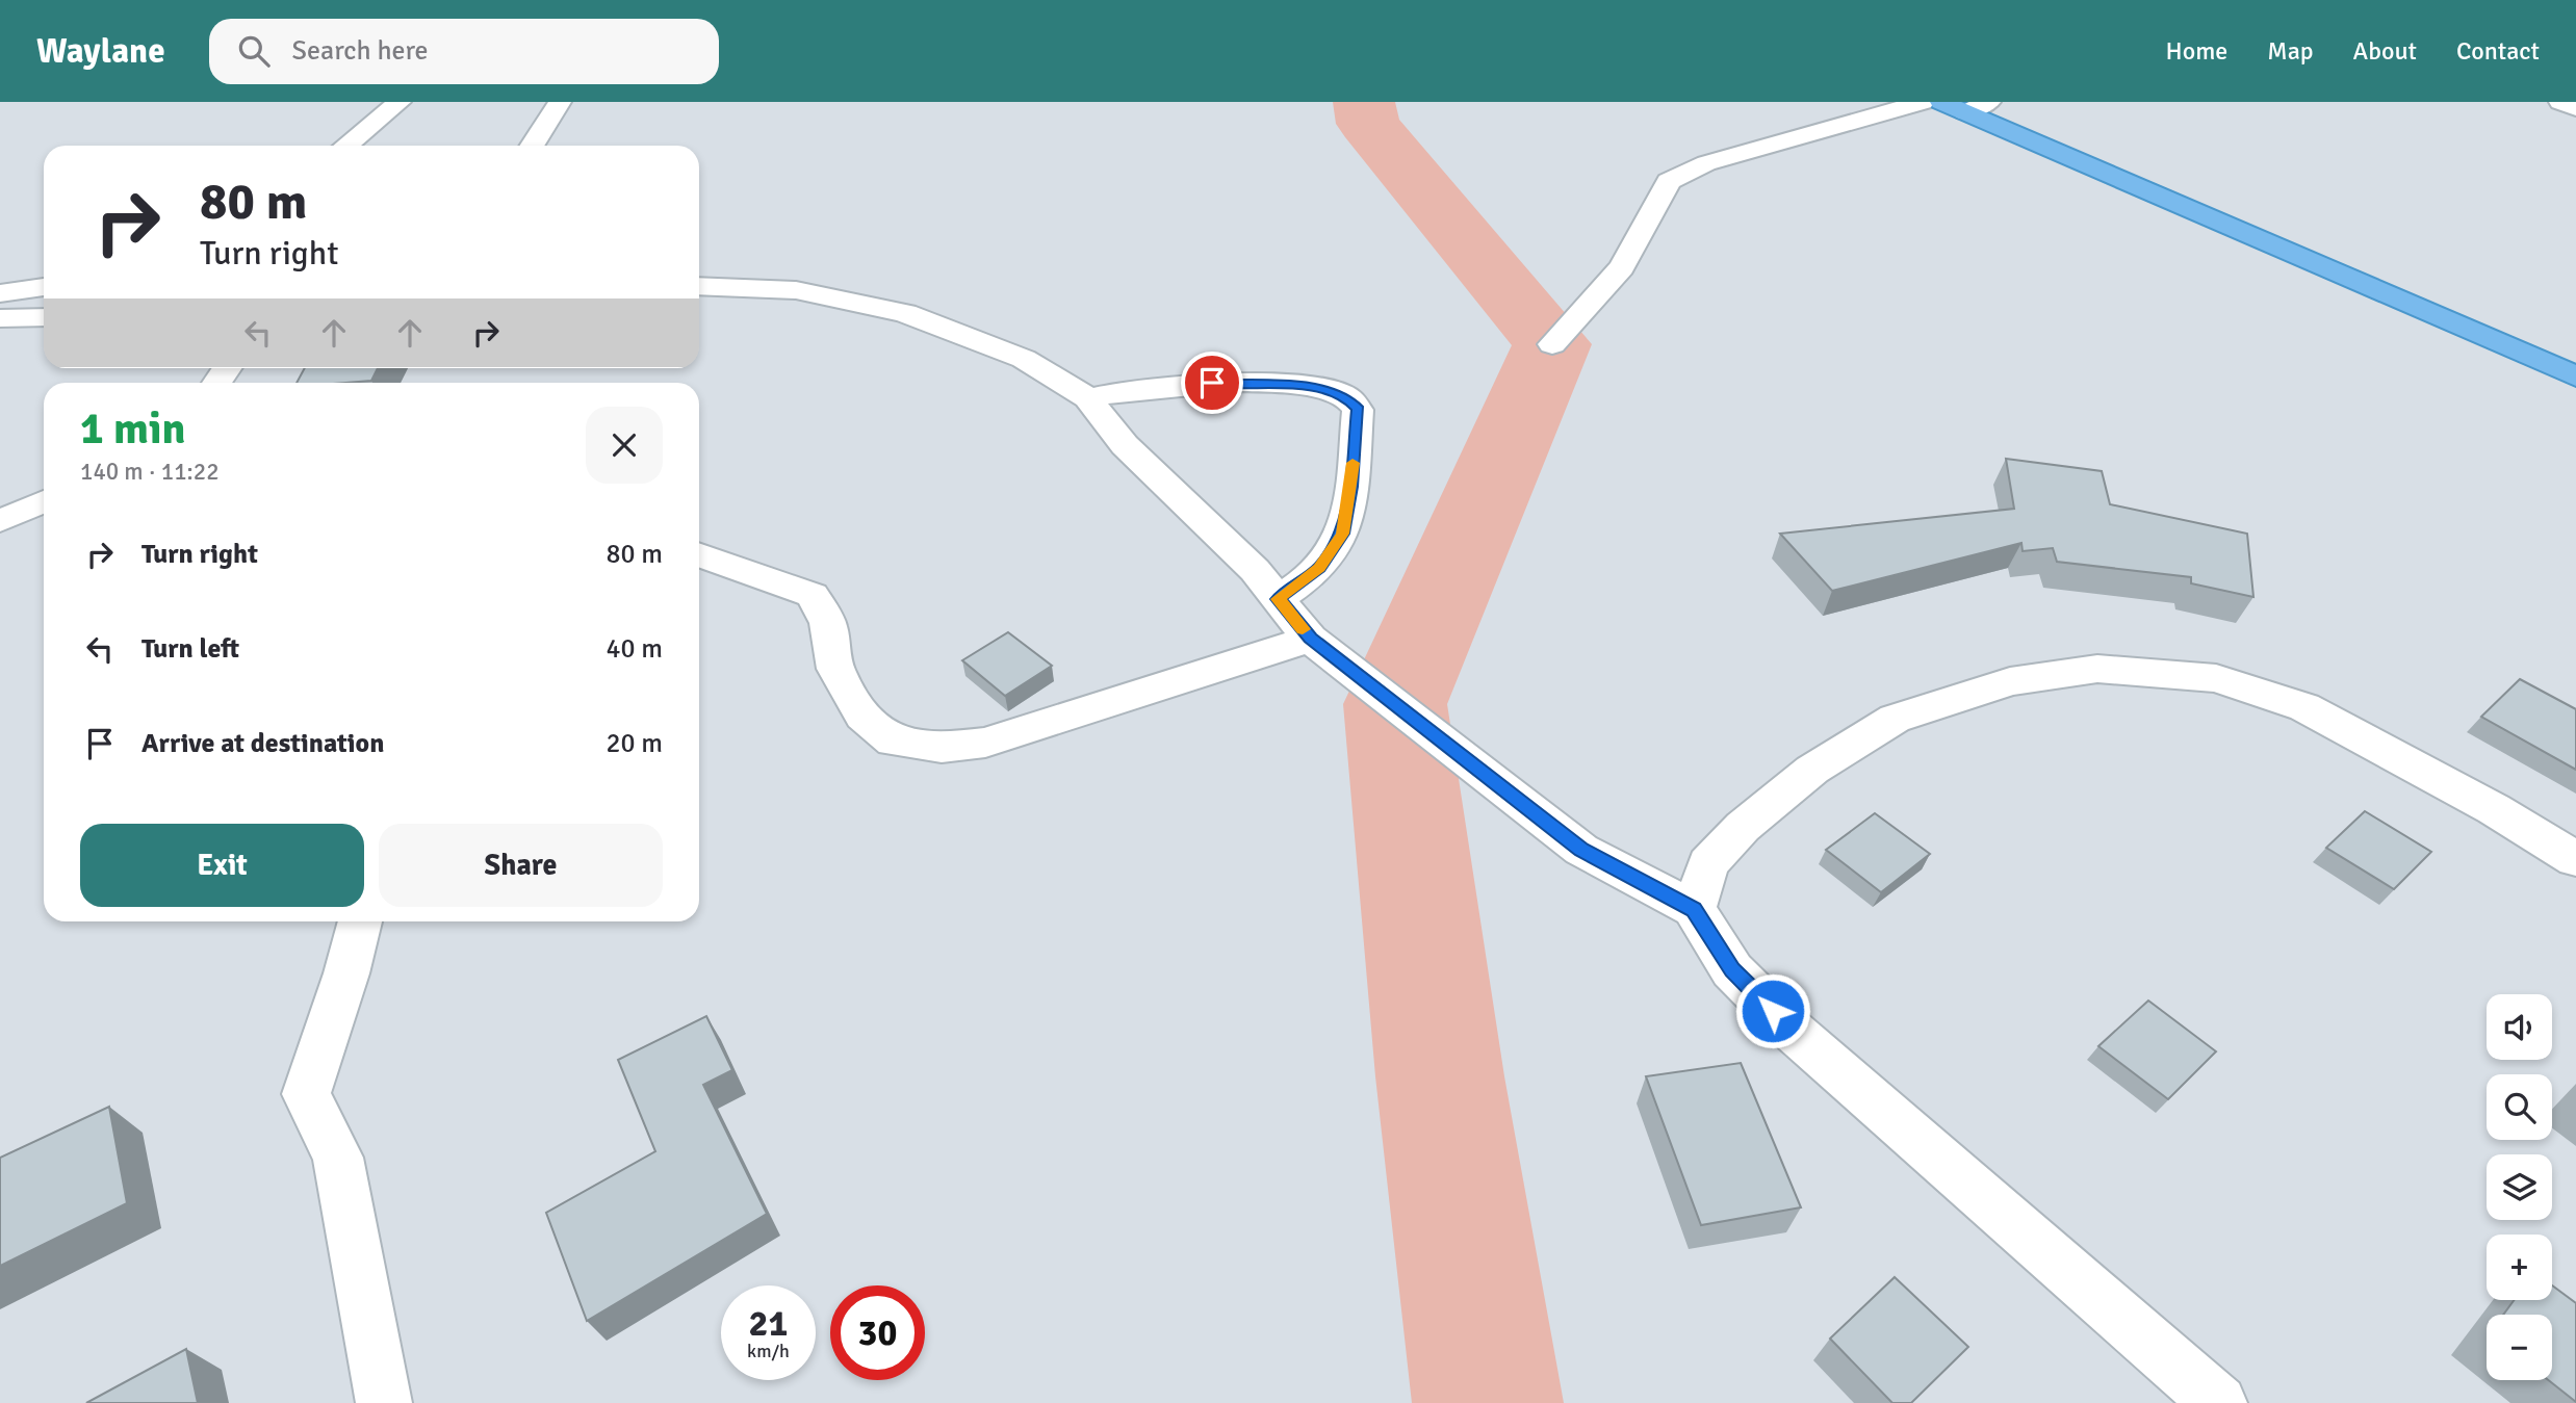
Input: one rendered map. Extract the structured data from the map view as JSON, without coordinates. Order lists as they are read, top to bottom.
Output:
{
  "page": {
    "header": "Waylane",
    "search": "Search here",
    "nav": [
      "Home",
      "Map",
      "About",
      "Contact"
    ],
    "turn": ["80 m", "Turn right"],
    "heading": ["1 min", "140 m · 11:22"],
    "list": [
      {
        "name": "Turn right",
        "value": "80 m"
      },
      {
        "name": "Turn left",
        "value": "40 m"
      },
      {
        "name": "Arrive at destination",
        "value": "20 m"
      }
    ],
    "buttons": ["Exit", "Share"],
    "map_buttons": ["+", "−"],
    "speed": "21 km/h",
    "limit": "30"
  }
}
